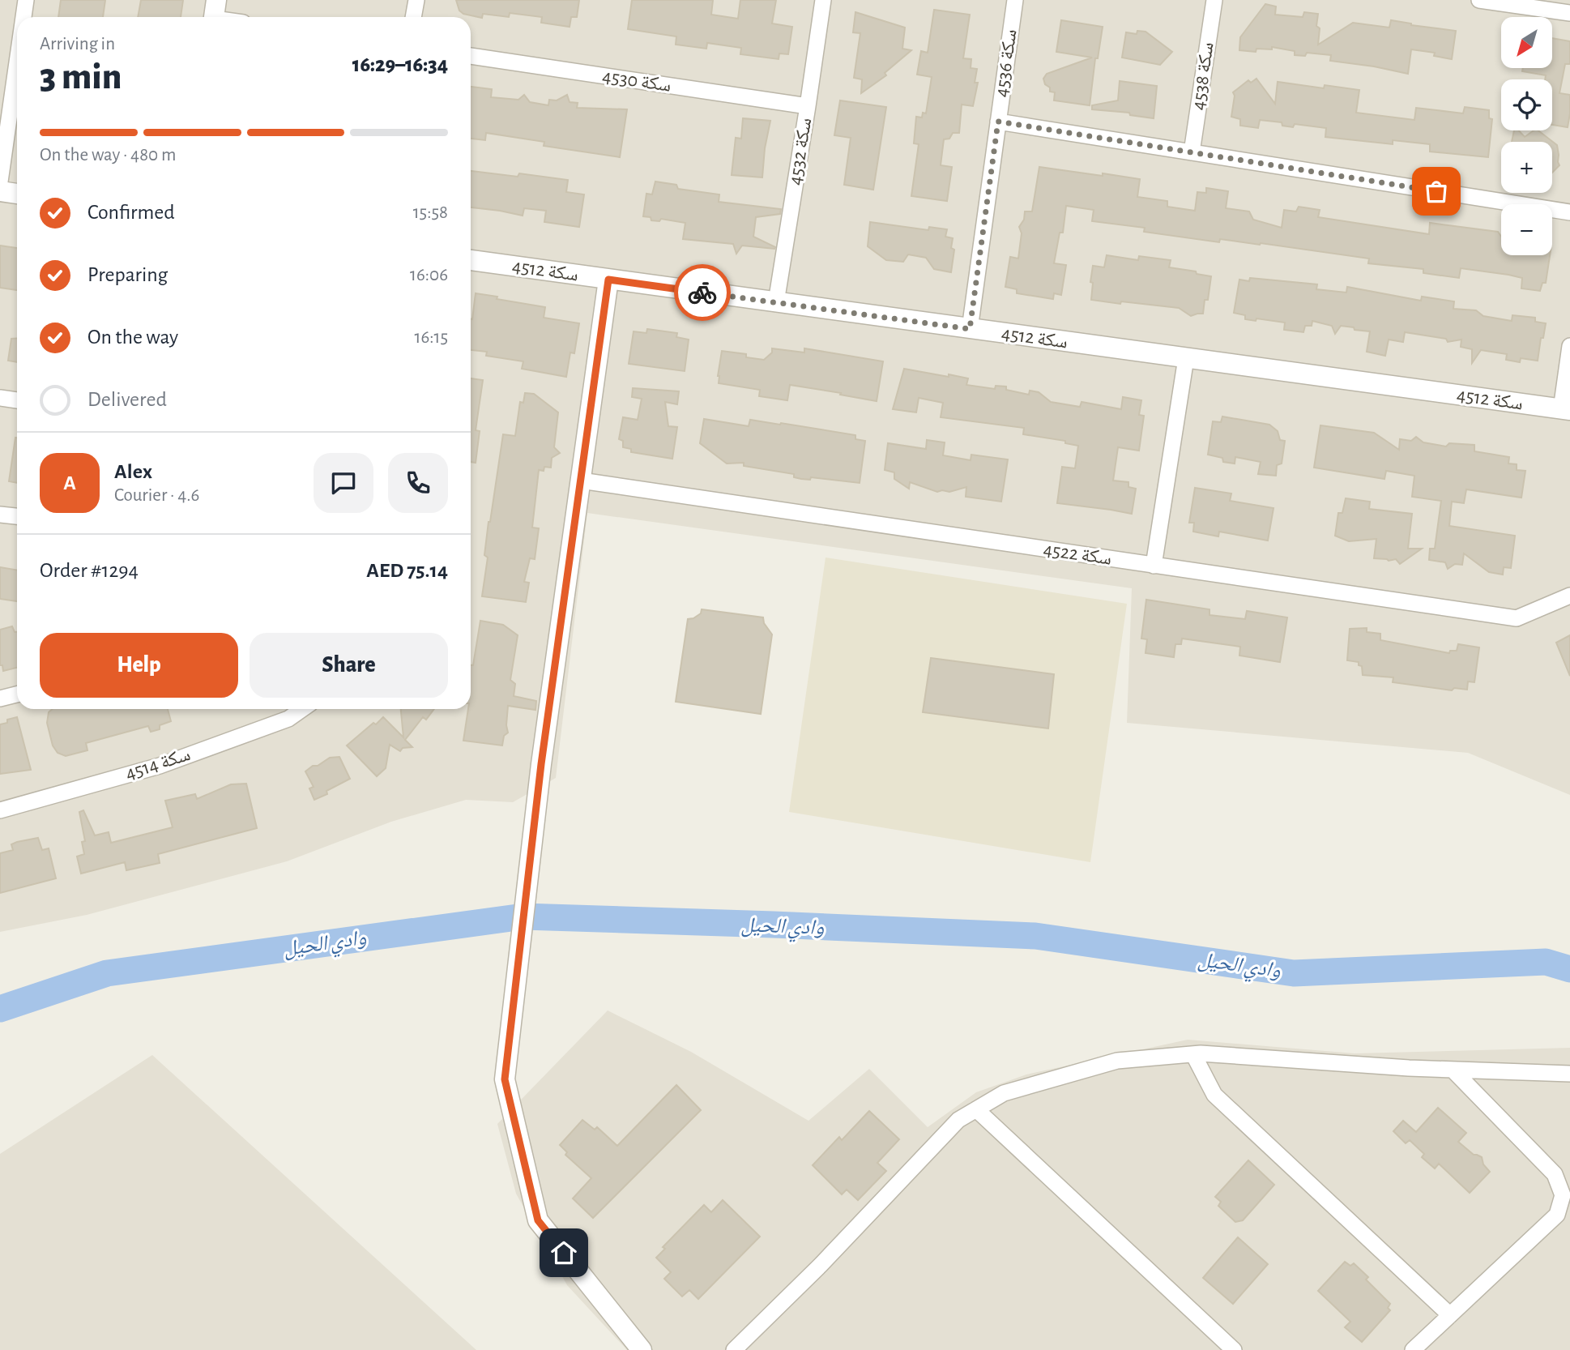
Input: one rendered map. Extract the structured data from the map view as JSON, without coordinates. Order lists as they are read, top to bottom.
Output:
{
  "streets": {
    "street": [
      "سكة 4536",
      "سكة 4538",
      "سكة 4530",
      "سكة 4532",
      "سكة 4512",
      "سكة 4522",
      "سكة 4514"
    ]
  },
  "crossings": [
    ["سكة 4536", "سكة 4512"],
    ["سكة 4530", "سكة 4532"],
    ["سكة 4532", "سكة 4512"]
  ],
  "water": ["وادي الحيل"],
  "north": "bottom left",
  "page": {
    "map_buttons": ["+", "−"],
    "heading": ["3 min", "Arriving in", "16:29–16:34"],
    "panel": [
      "Alex",
      "Courier · 4.6",
      "Order #1294",
      "AED 75.14"
    ],
    "bar": "On the way · 480 m",
    "list": [
      ["Confirmed", "15:58"],
      ["Preparing", "16:06"],
      ["On the way", "16:15"],
      "Delivered"
    ],
    "round": "A",
    "buttons": ["Help", "Share"]
  }
}
